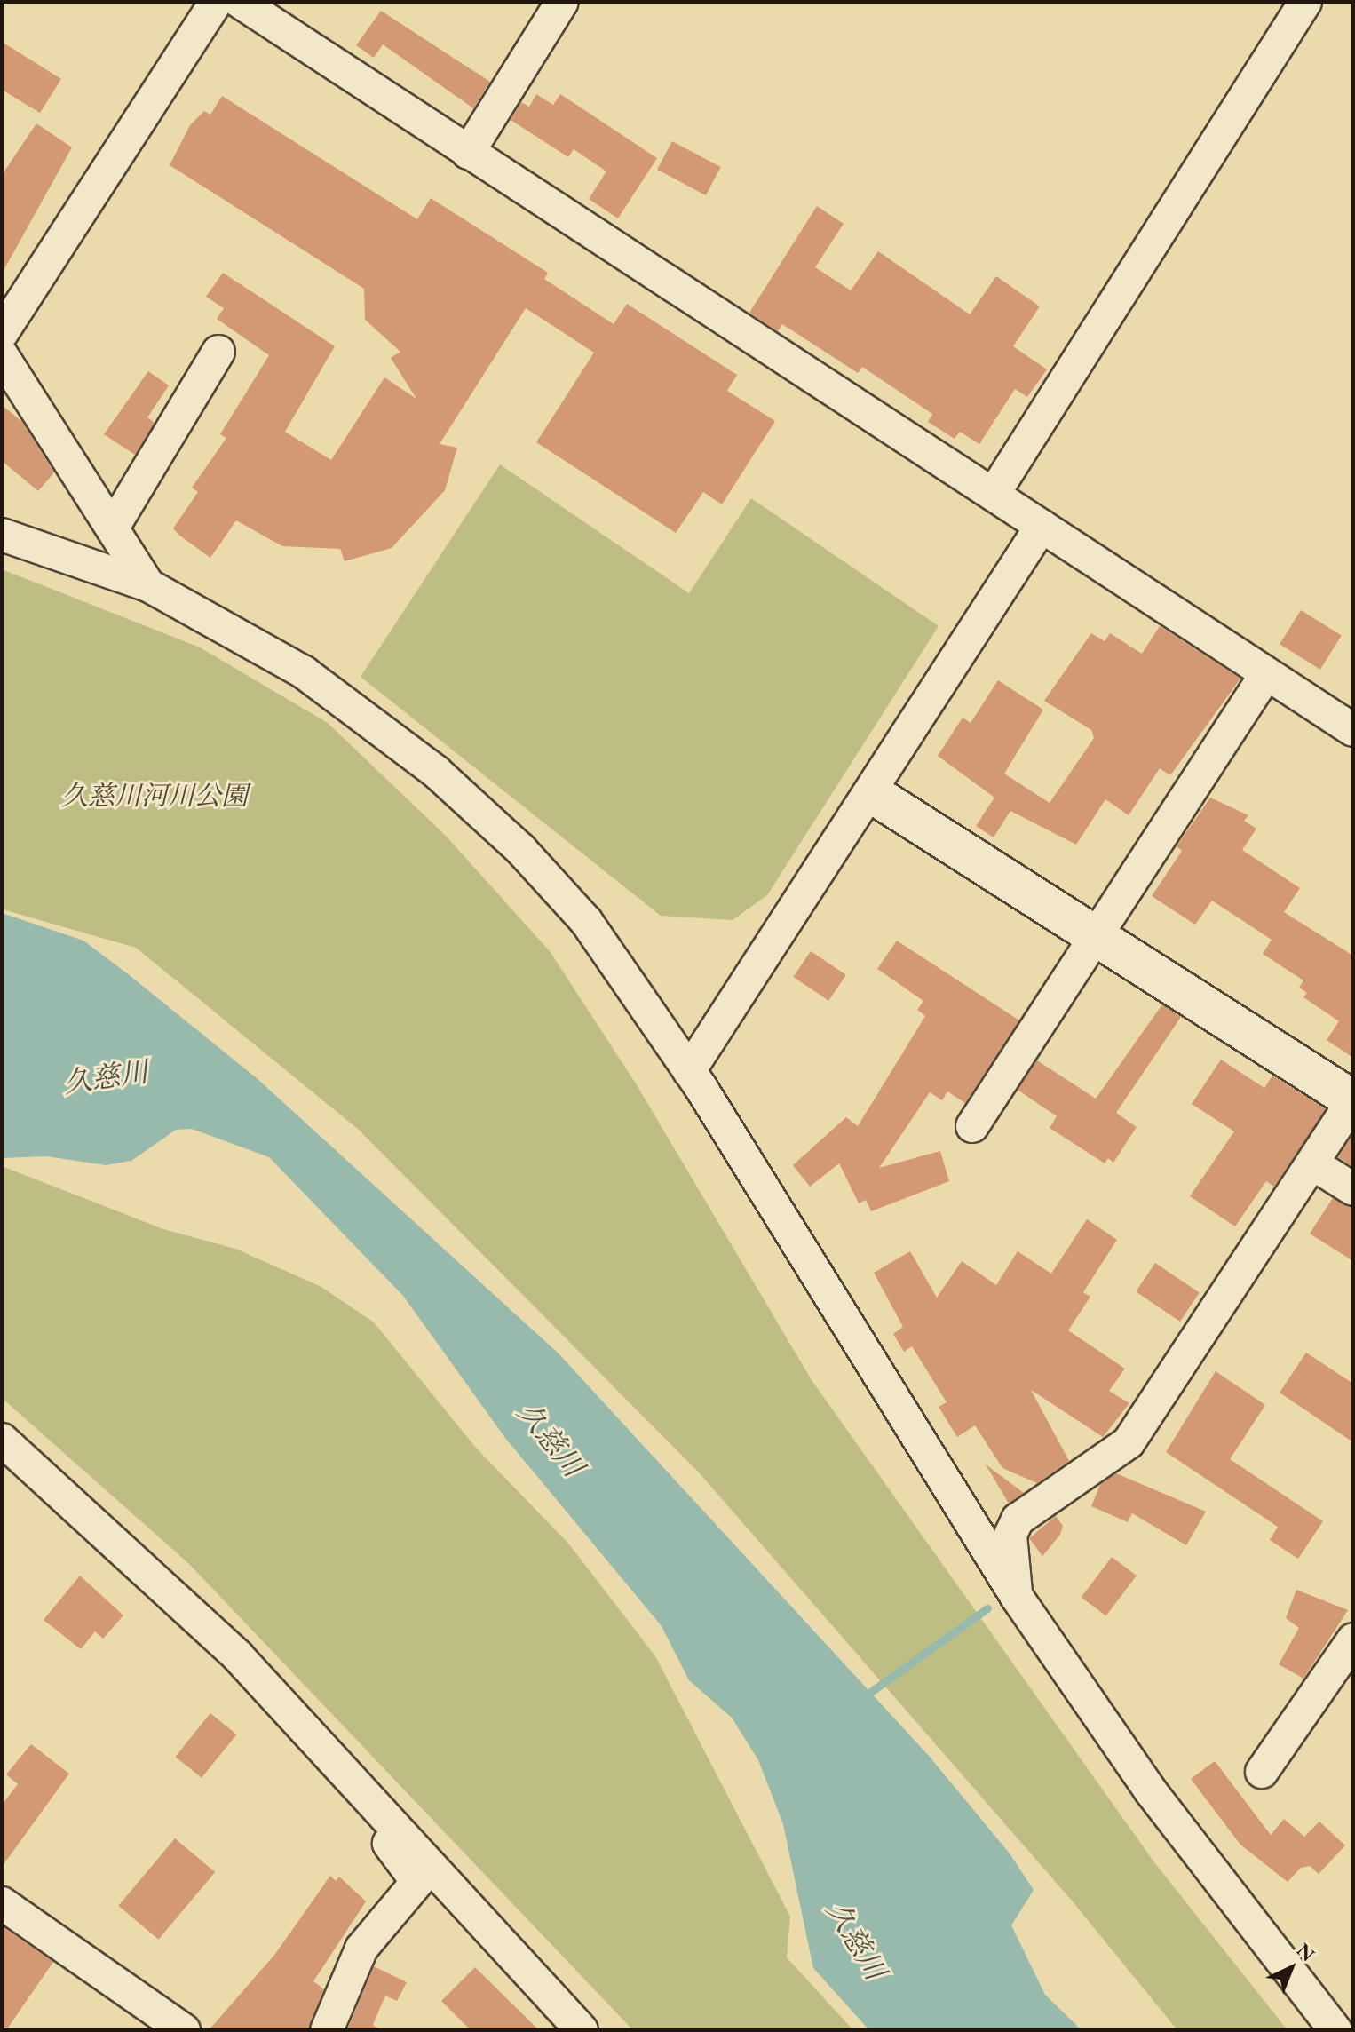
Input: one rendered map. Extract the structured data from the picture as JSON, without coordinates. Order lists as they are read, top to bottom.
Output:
{
  "water": ["久慈川"],
  "parks": ["久慈川河川公園"],
  "north": "top right"
}
